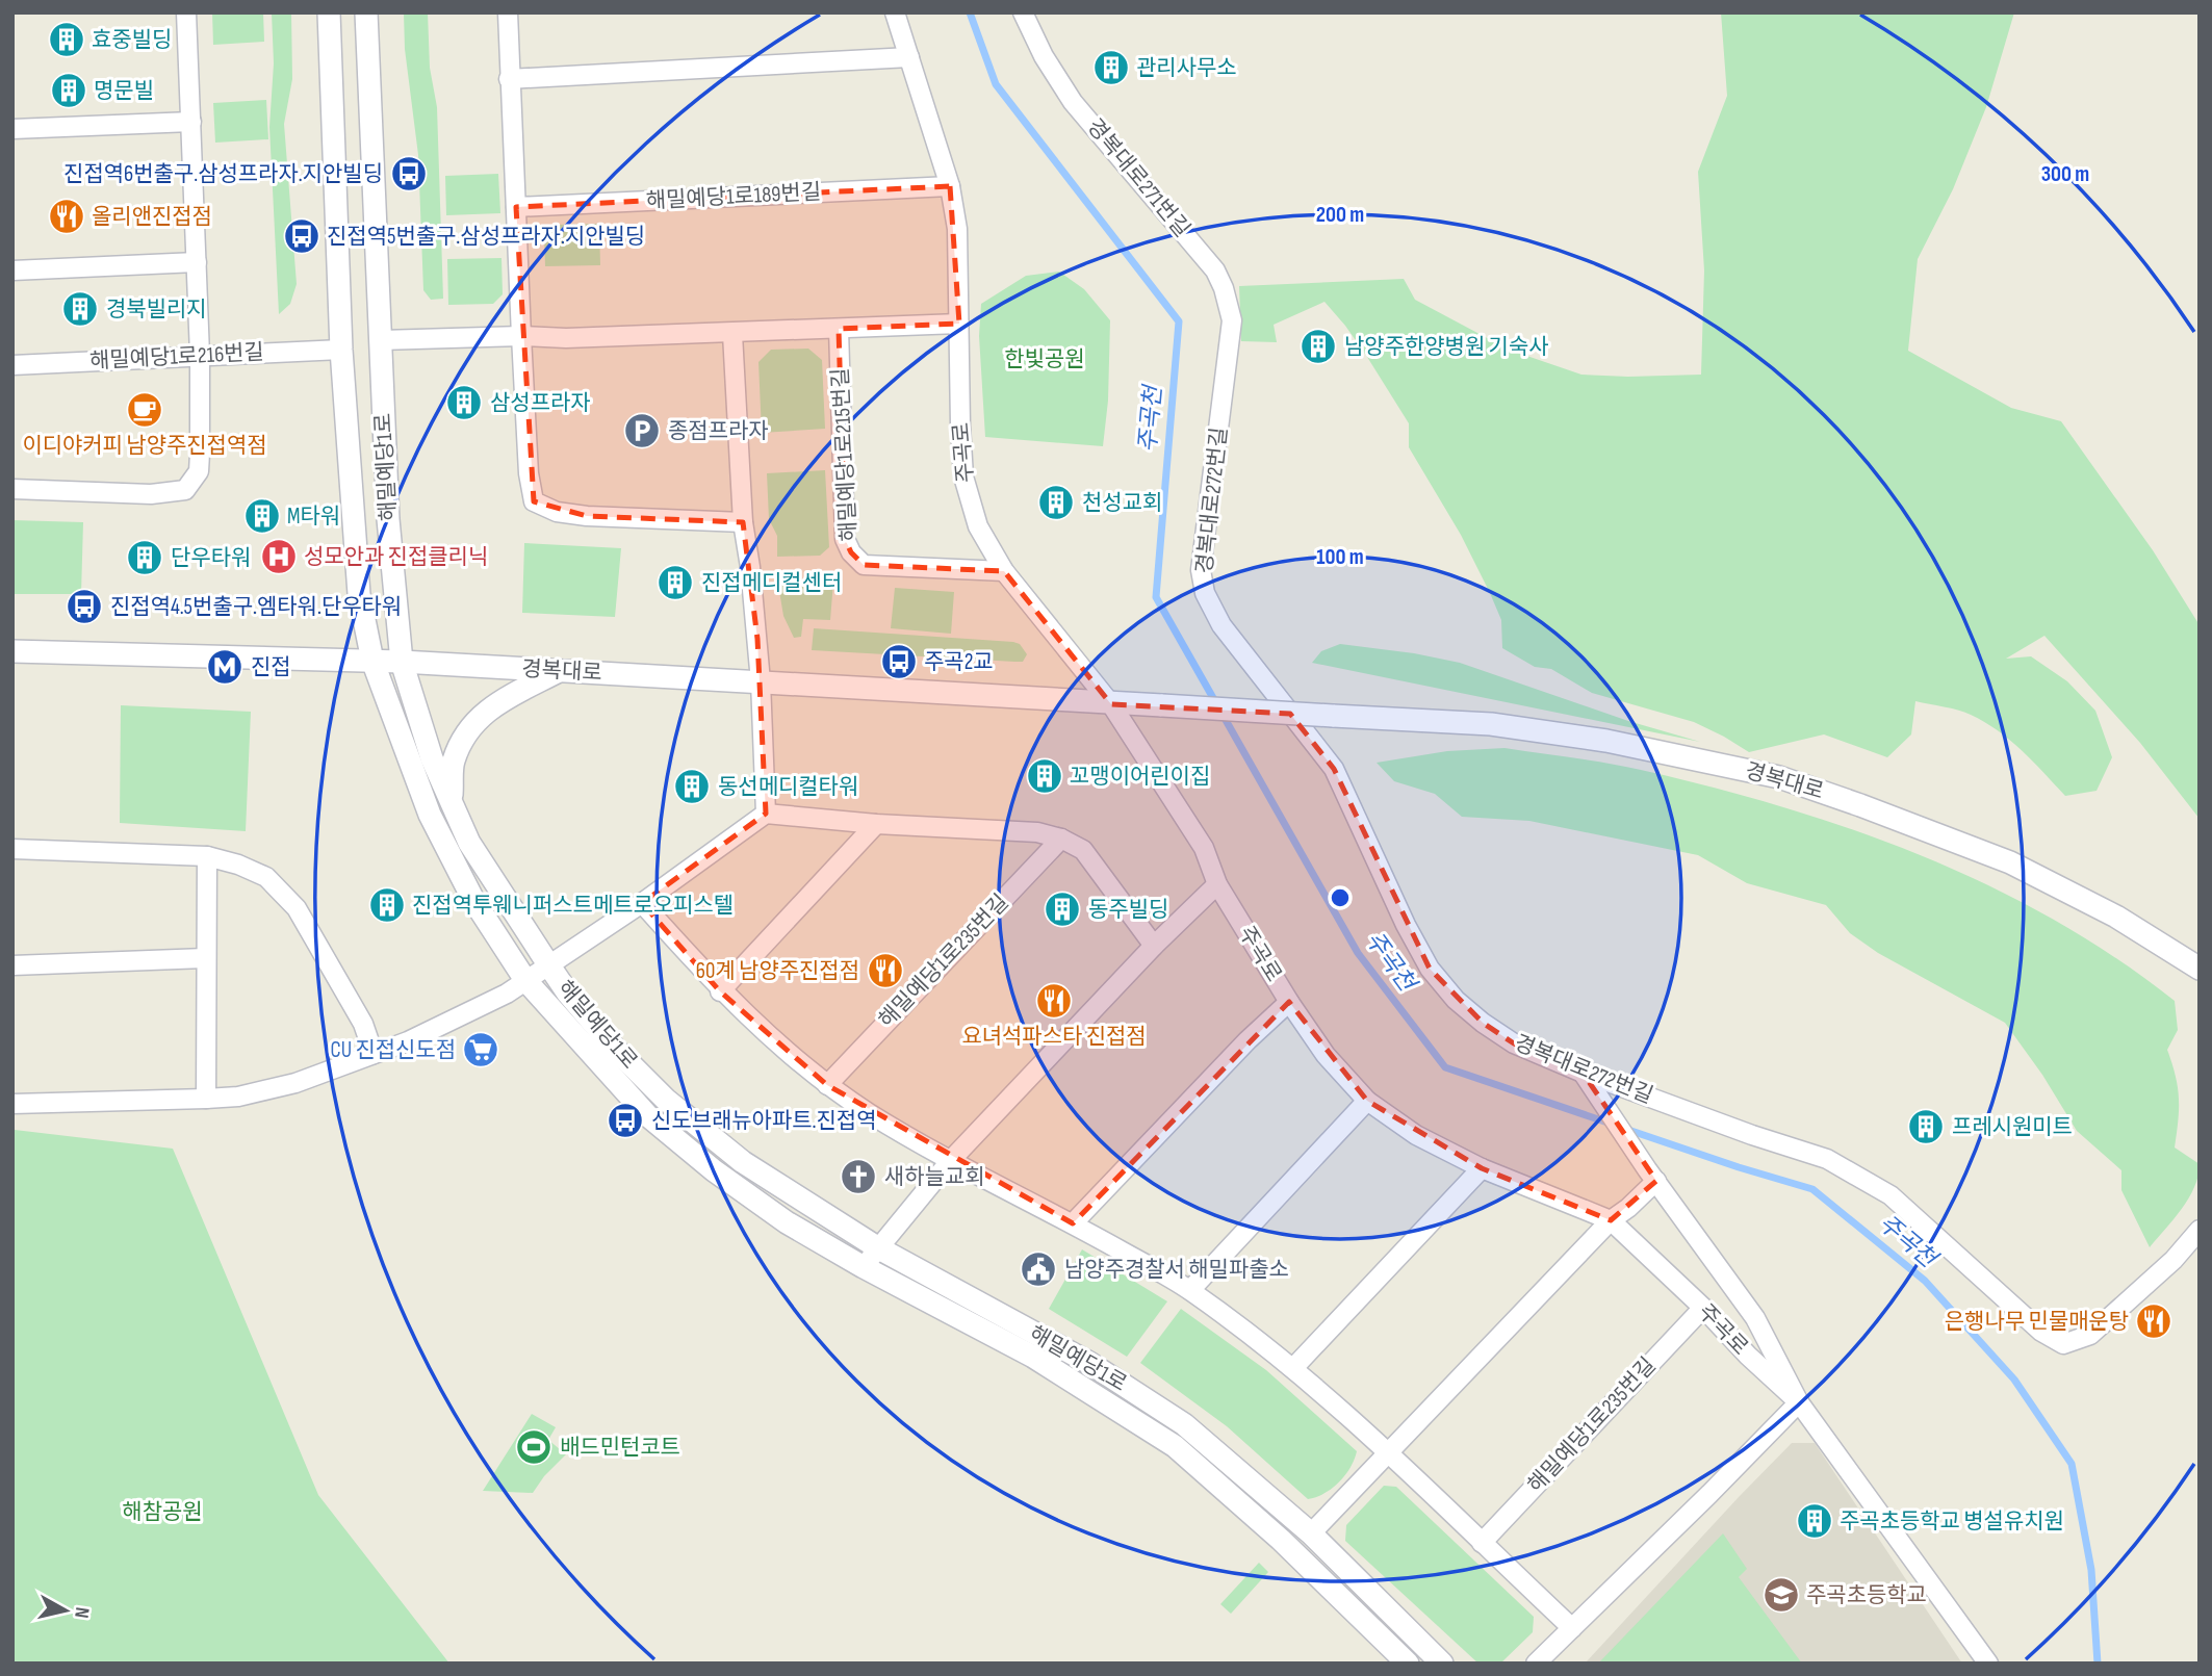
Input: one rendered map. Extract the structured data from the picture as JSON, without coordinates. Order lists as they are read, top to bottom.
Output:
{
  "streets": {
    "street": [
      "경복대로271번길",
      "해밀예당1로189번길",
      "해밀예당1로216번길",
      "주곡로",
      "해밀예당1로215번길",
      "해밀예당1로",
      "경복대로272번길",
      "경복대로",
      "해밀예당1로235번길"
    ]
  },
  "crossings": [
    ["경복대로271번길", "경복대로272번길"],
    ["해밀예당1로189번길", "주곡로"],
    ["해밀예당1로216번길", "해밀예당1로"],
    ["주곡로", "해밀예당1로215번길"],
    ["주곡로", "경복대로"],
    ["주곡로", "해밀예당1로235번길"],
    ["해밀예당1로", "경복대로"]
  ],
  "water": ["주곡천"],
  "parks": ["한빛공원", "해참공원"],
  "places": {
    "building": [
      "효중빌딩",
      "관리사무소",
      "명문빌",
      "경북빌리지",
      "남양주한양병원 기숙사",
      "삼성프라자",
      "천성교회",
      "M타워",
      "단우타워",
      "진접메디컬센터",
      "꼬맹이어린이집",
      "동선메디컬타워",
      "진접역투웨니퍼스트메트로오피스텔",
      "동주빌딩",
      "프레시원미트",
      "주곡초등학교 병설유치원"
    ],
    "bus stop": [
      "진접역6번출구.삼성프라자.지안빌딩",
      "진접역5번출구.삼성프라자.지안빌딩",
      "진접역4.5번출구.엠타워.단우타워",
      "주곡2교",
      "신도브래뉴아파트.진접역"
    ],
    "restaurant": [
      "올리앤진접점",
      "60계 남양주진접점",
      "요녀석파스타 진접점",
      "은행나무 민물매운탕"
    ],
    "cafe": ["이디야커피 남양주진접역점"],
    "parking": ["종점프라자"],
    "hospital": ["성모안과 진접클리닉"],
    "metro station": ["진접"],
    "supermarket": ["CU 진접신도점"],
    "church": ["새하늘교회"],
    "public building": ["남양주경찰서 해밀파출소"],
    "sports": ["배드민턴코트"],
    "school or university": ["주곡초등학교"]
  },
  "north": "right",
  "rings": ["300 m", "200 m", "100 m"]
}
